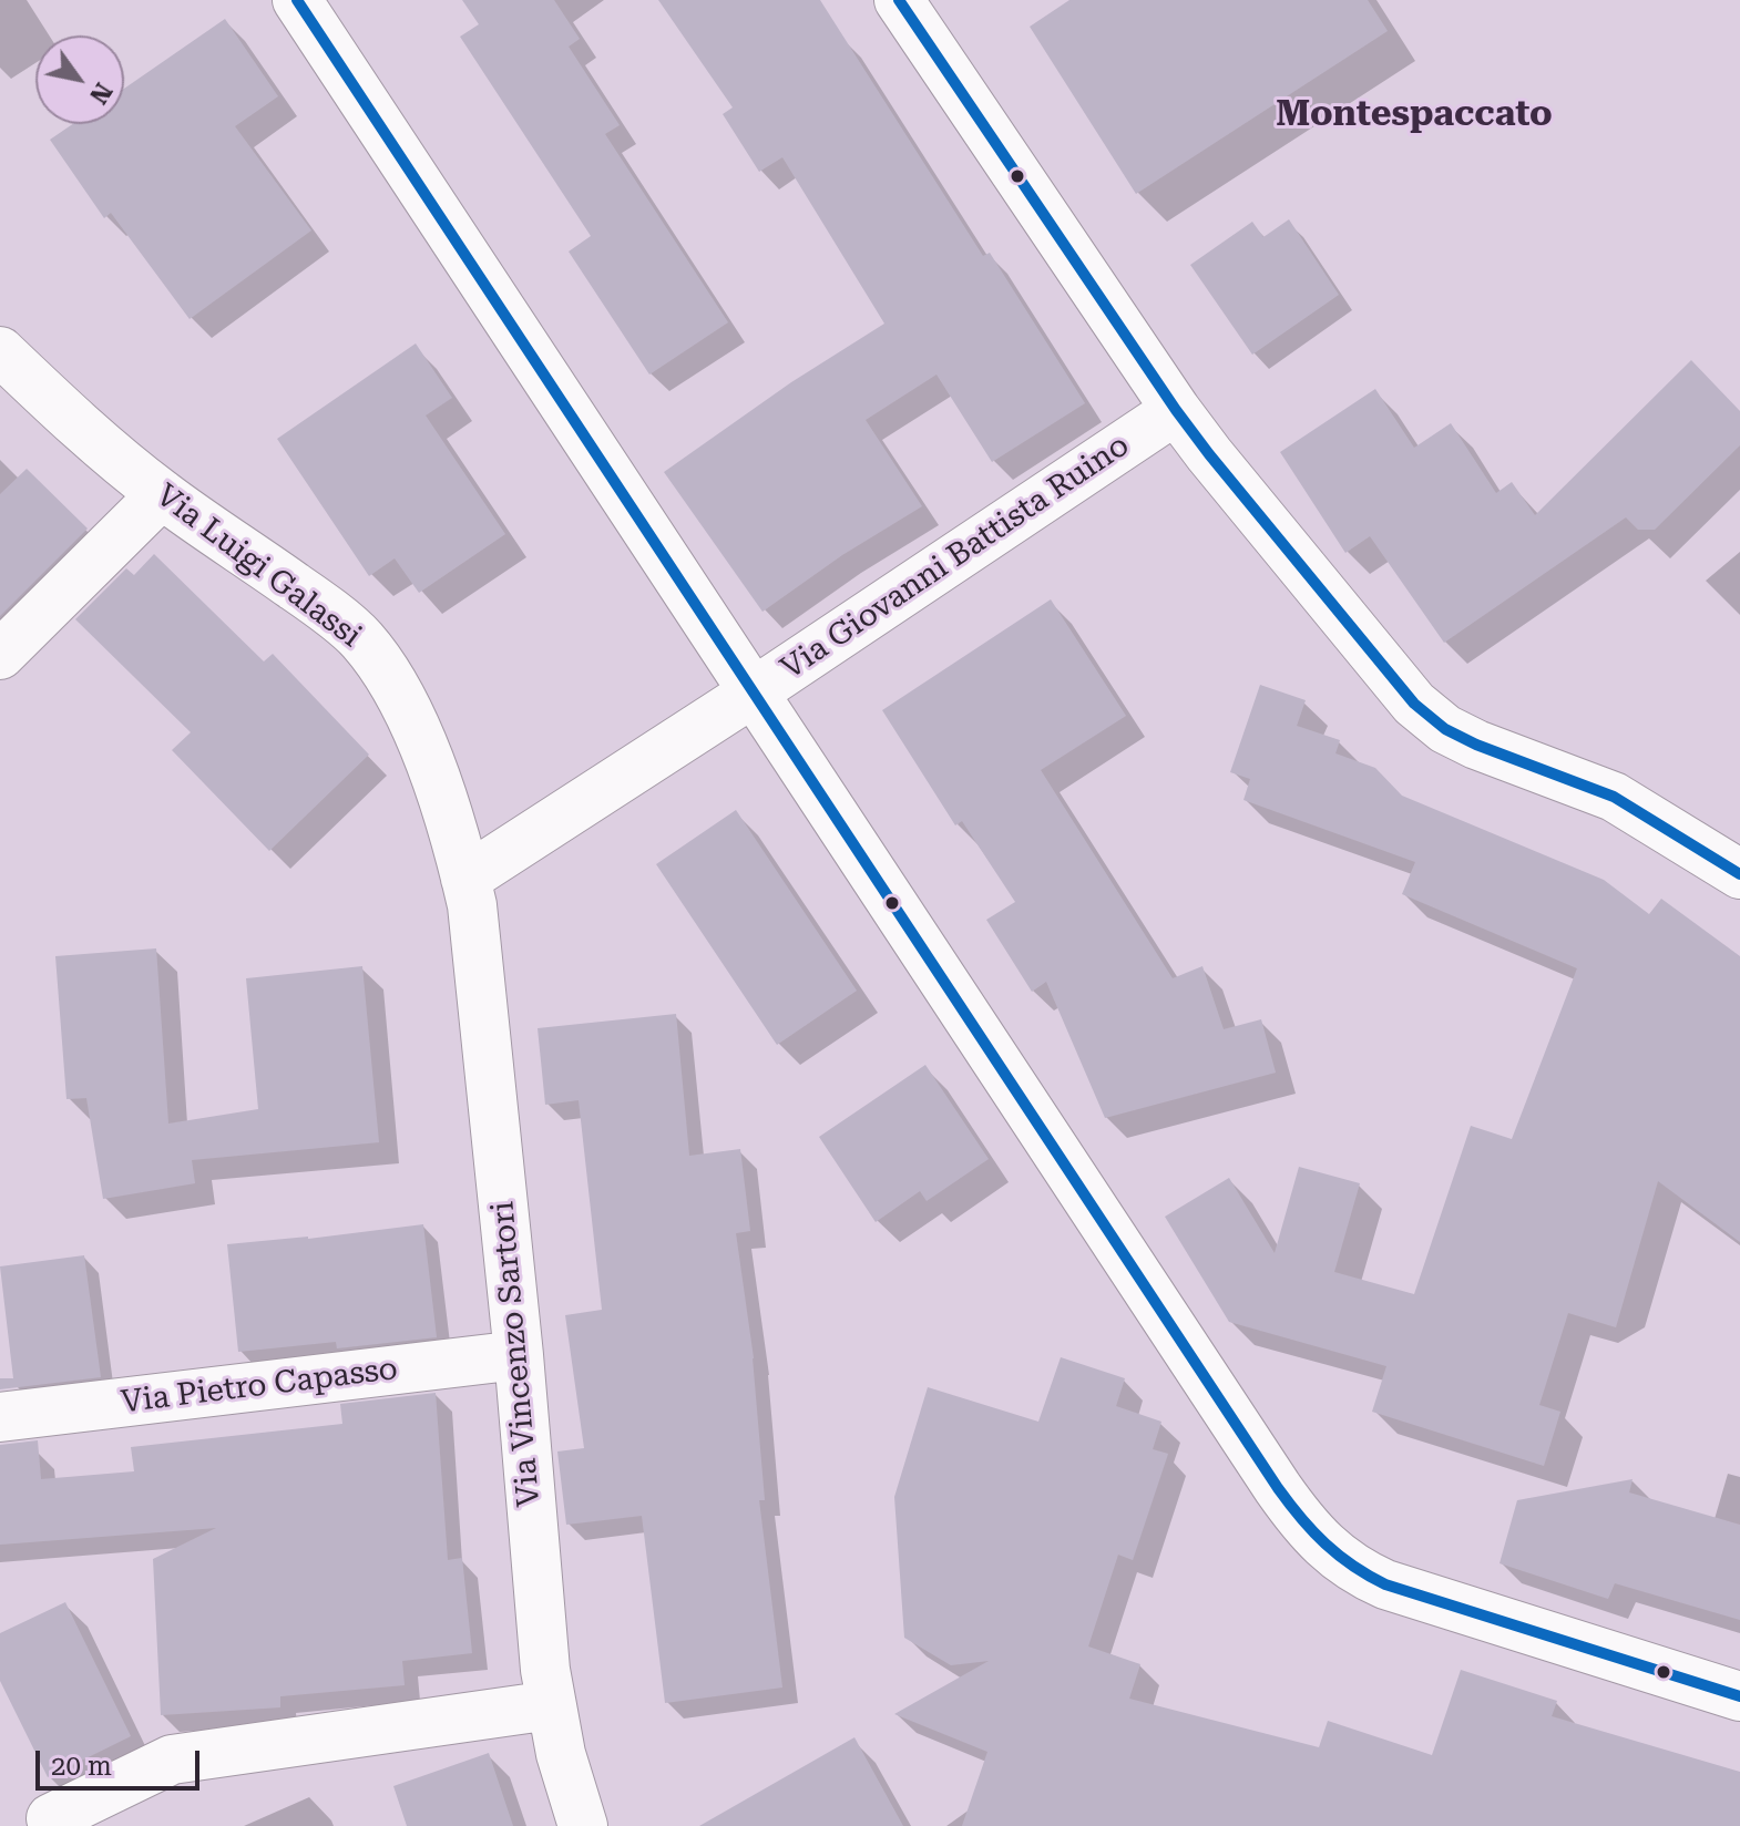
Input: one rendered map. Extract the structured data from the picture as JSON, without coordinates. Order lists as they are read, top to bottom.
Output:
{
  "streets": {
    "street": [
      "Via Giovanni Battista Ruino",
      "Via Luigi Galassi",
      "Via Vincenzo Sartori",
      "Via Pietro Capasso"
    ]
  },
  "crossings": [
    ["Via Giovanni Battista Ruino", "Via Luigi Galassi"],
    ["Via Giovanni Battista Ruino", "Via Vincenzo Sartori"],
    ["Via Luigi Galassi", "Via Vincenzo Sartori"],
    ["Via Vincenzo Sartori", "Via Pietro Capasso"]
  ],
  "districts": ["Montespaccato"],
  "scale_bar": "20 m",
  "north": "bottom right"
}
